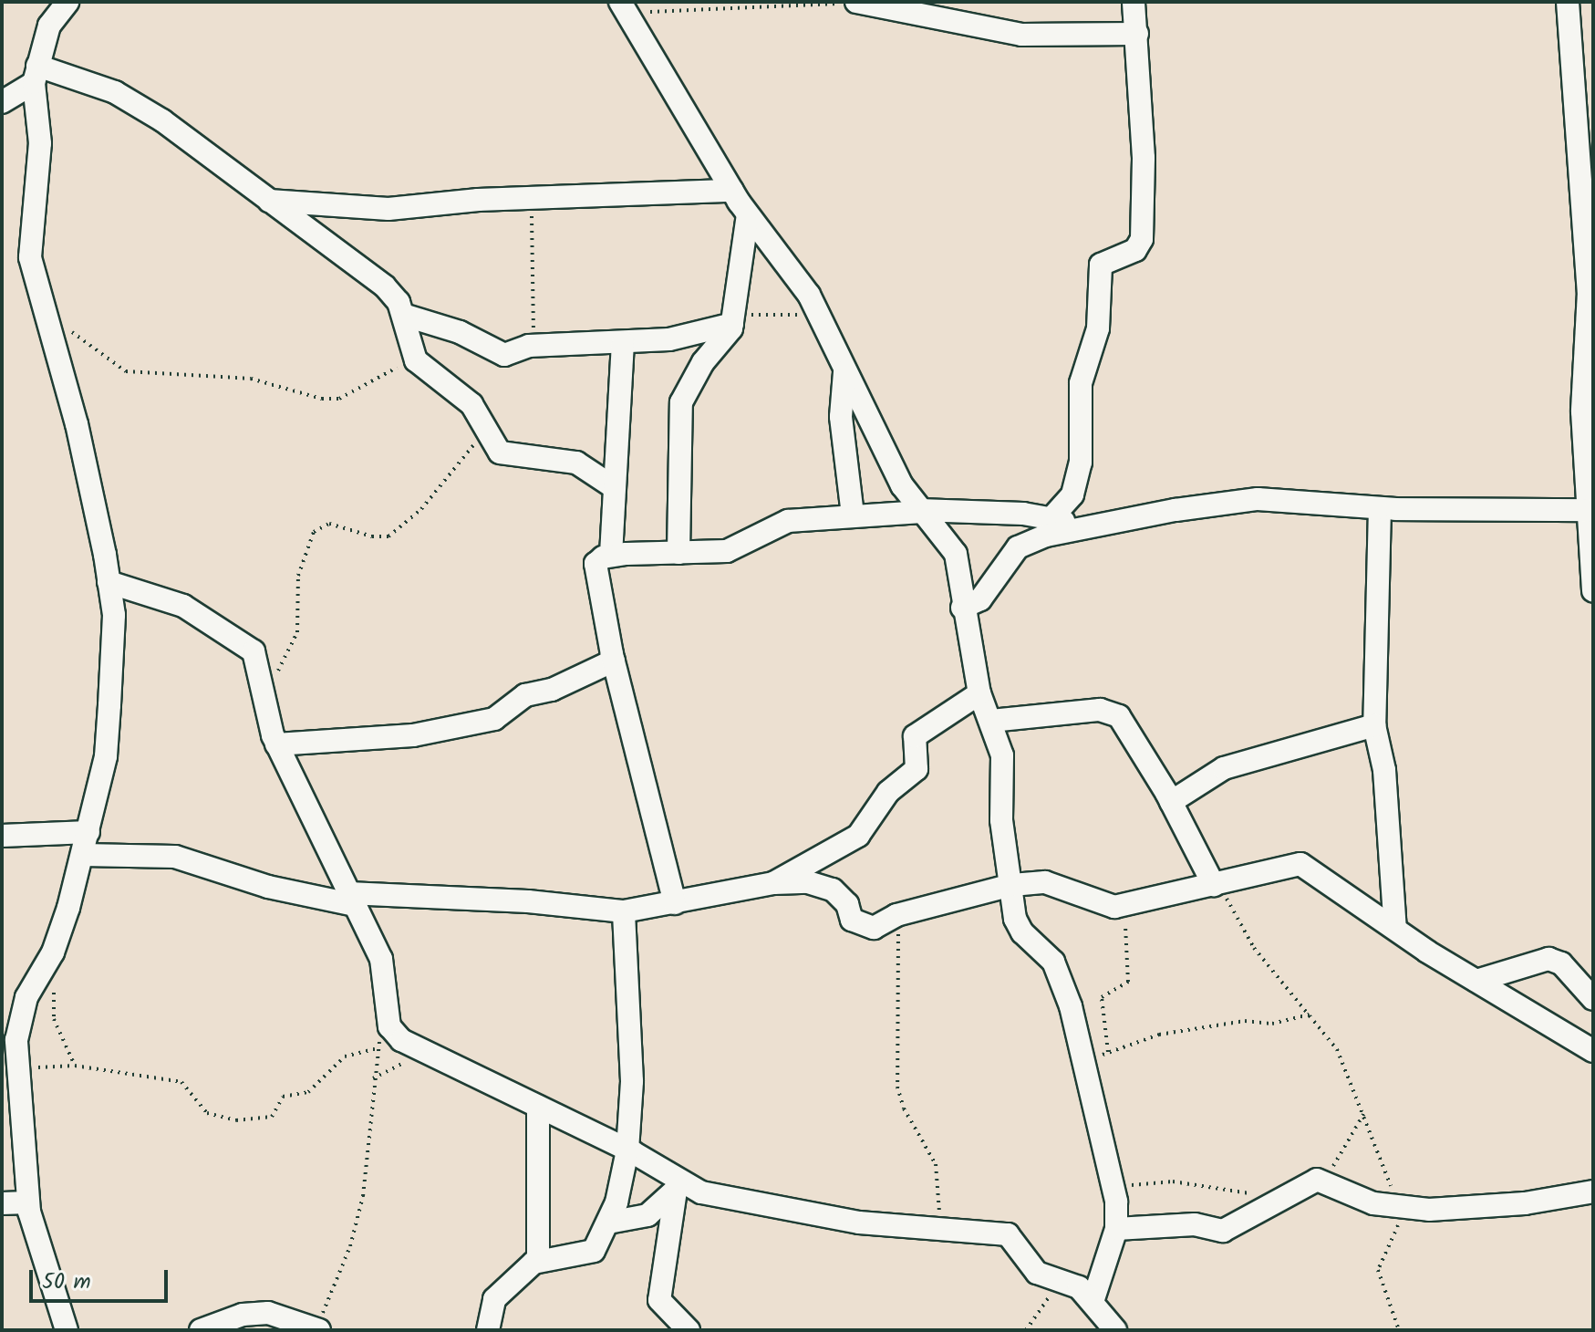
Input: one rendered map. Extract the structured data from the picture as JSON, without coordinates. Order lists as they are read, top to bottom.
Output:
{
  "scale_bar": "50 m"
}
